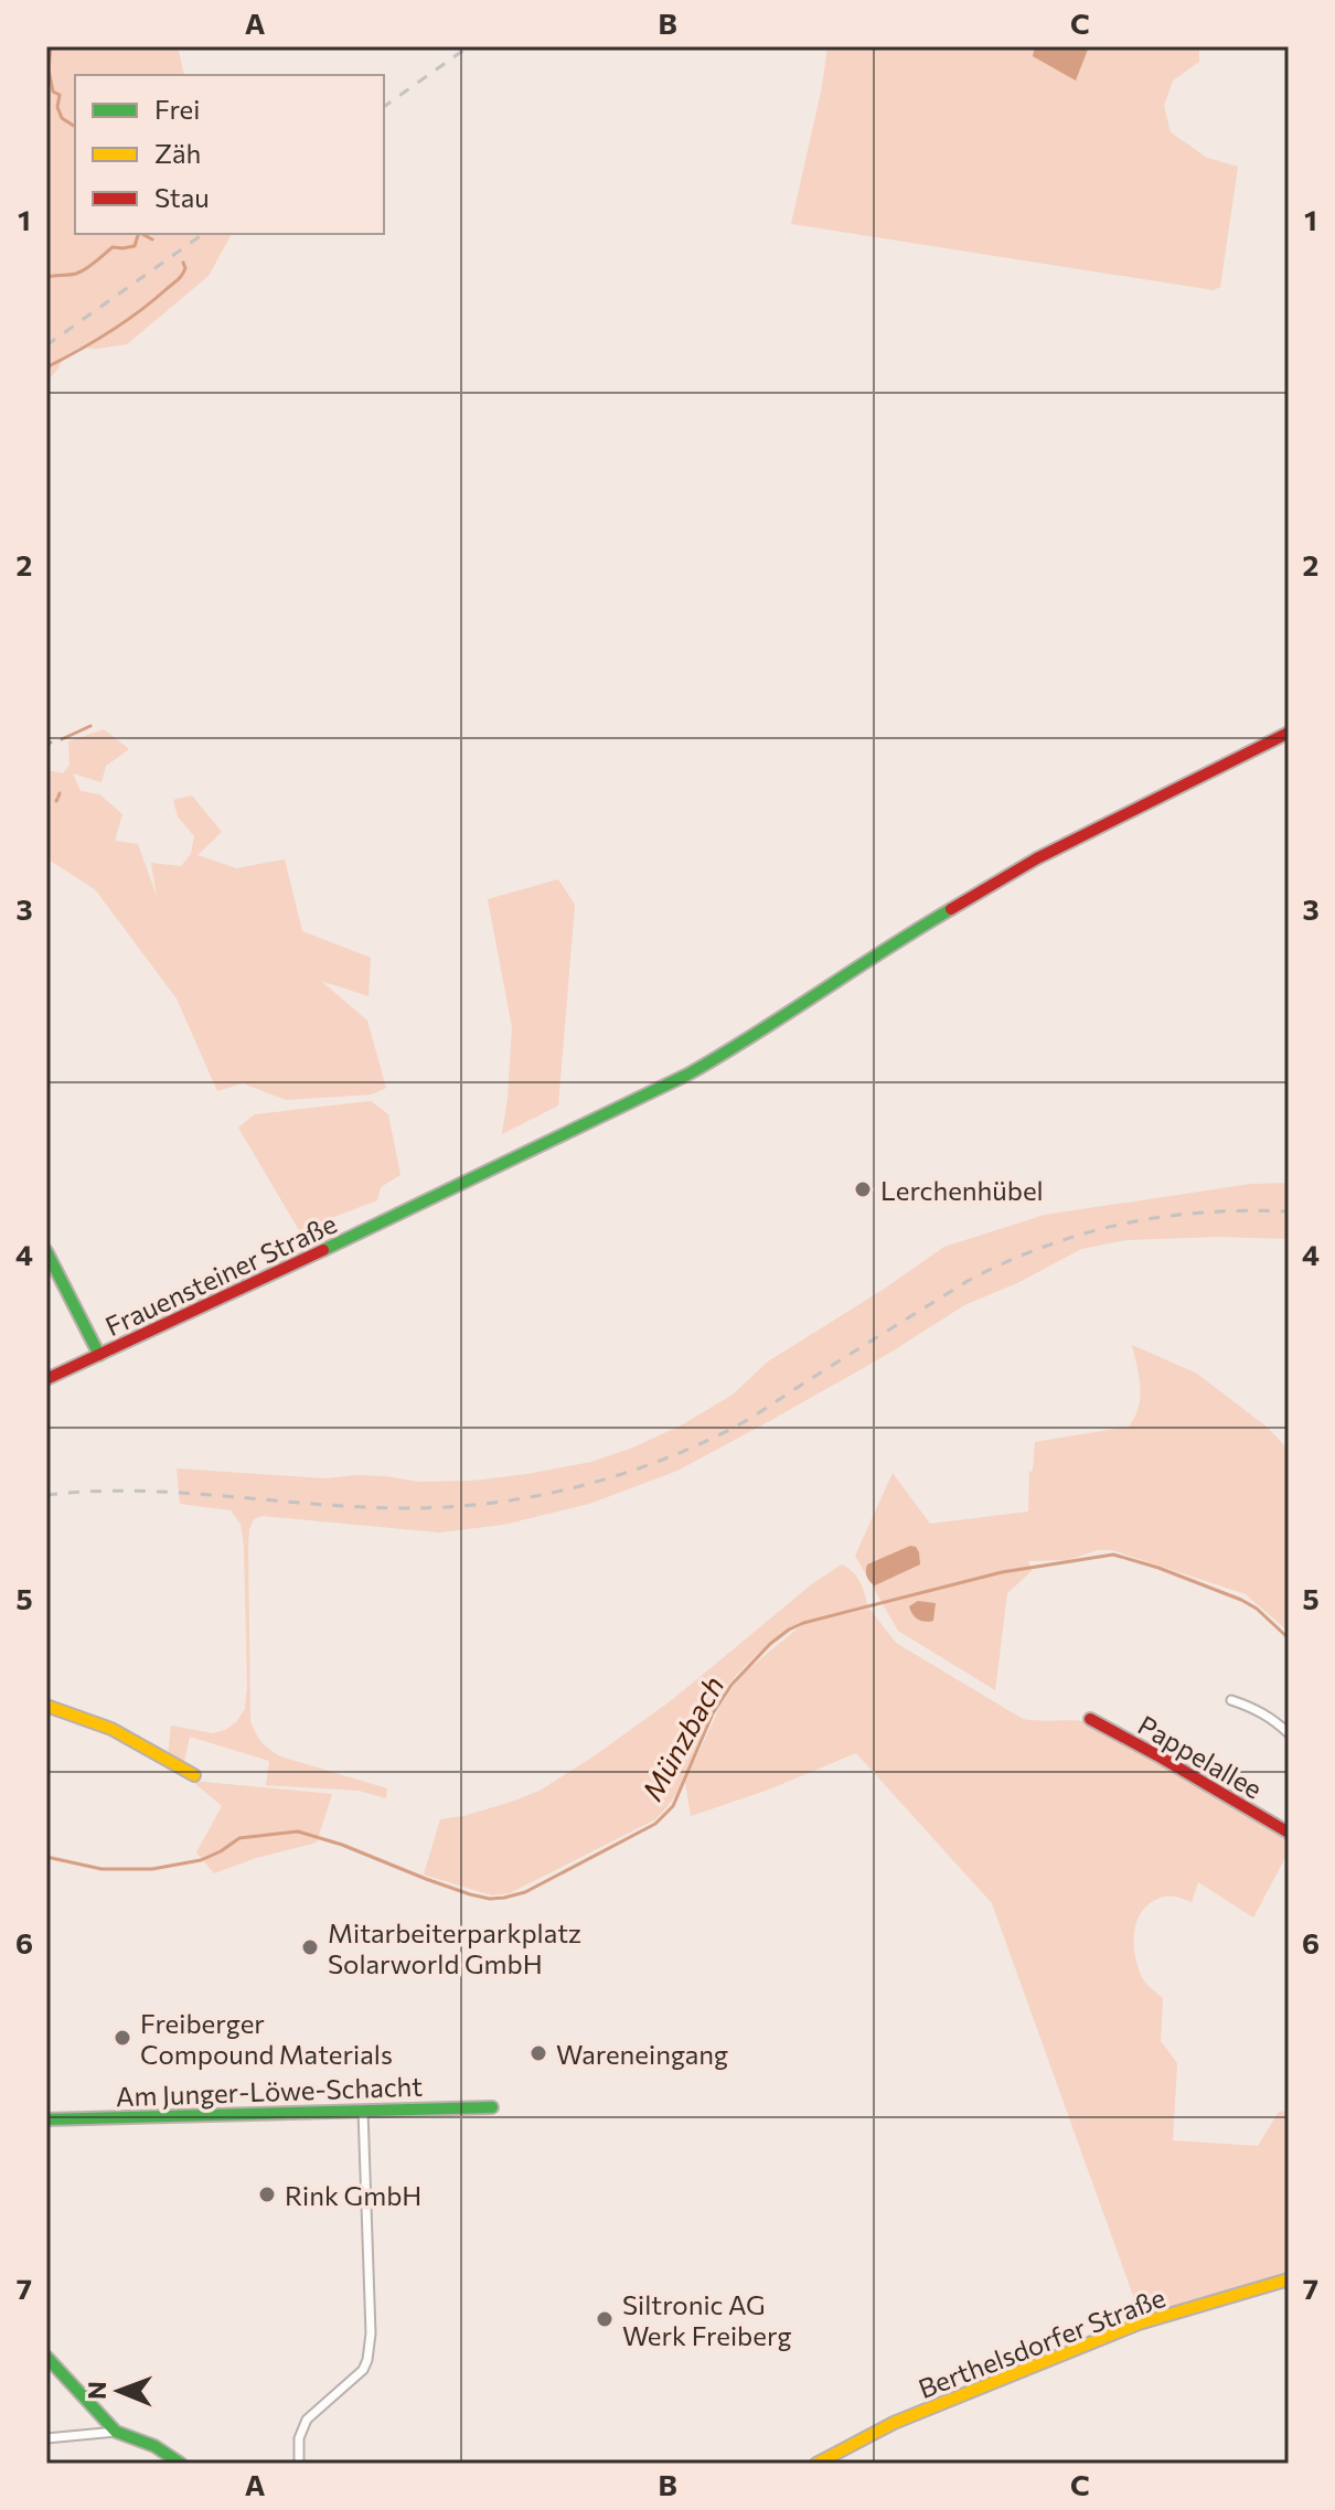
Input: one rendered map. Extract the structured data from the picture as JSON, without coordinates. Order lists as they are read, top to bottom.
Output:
{
  "streets": {
    "street": [
      "Frauensteiner Straße",
      "Pappelallee",
      "Am Junger-Löwe-Schacht",
      "Berthelsdorfer Straße"
    ]
  },
  "water": ["Münzbach"],
  "places": [
    "Lerchenhübel",
    "Mitarbeiterparkplatz Solarworld GmbH",
    "Freiberger Compound Materials",
    "Wareneingang",
    "Rink GmbH",
    "Siltronic AG Werk Freiberg"
  ],
  "legend": ["Frei", "Zäh", "Stau"],
  "north": "left",
  "grid": {
    "columns": ["A", "B", "C"],
    "rows": [
      "1",
      "2",
      "3",
      "4",
      "5",
      "6",
      "7"
    ]
  }
}
